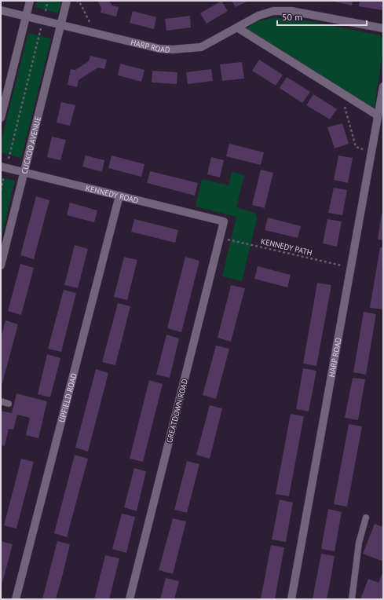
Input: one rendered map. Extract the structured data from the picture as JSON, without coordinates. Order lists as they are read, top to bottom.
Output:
{
  "streets": {
    "street": [
      "HARP ROAD",
      "CUCKOO AVENUE",
      "KENNEDY ROAD",
      "UPFIELD ROAD",
      "GREATDOWN ROAD"
    ],
    "path": ["KENNEDY PATH"]
  },
  "crossings": [
    ["HARP ROAD", "CUCKOO AVENUE"],
    ["HARP ROAD", "KENNEDY PATH"],
    ["CUCKOO AVENUE", "KENNEDY ROAD"],
    ["KENNEDY ROAD", "UPFIELD ROAD"],
    ["KENNEDY ROAD", "GREATDOWN ROAD"],
    ["KENNEDY PATH", "GREATDOWN ROAD"]
  ],
  "scale_bar": "50 m"
}
